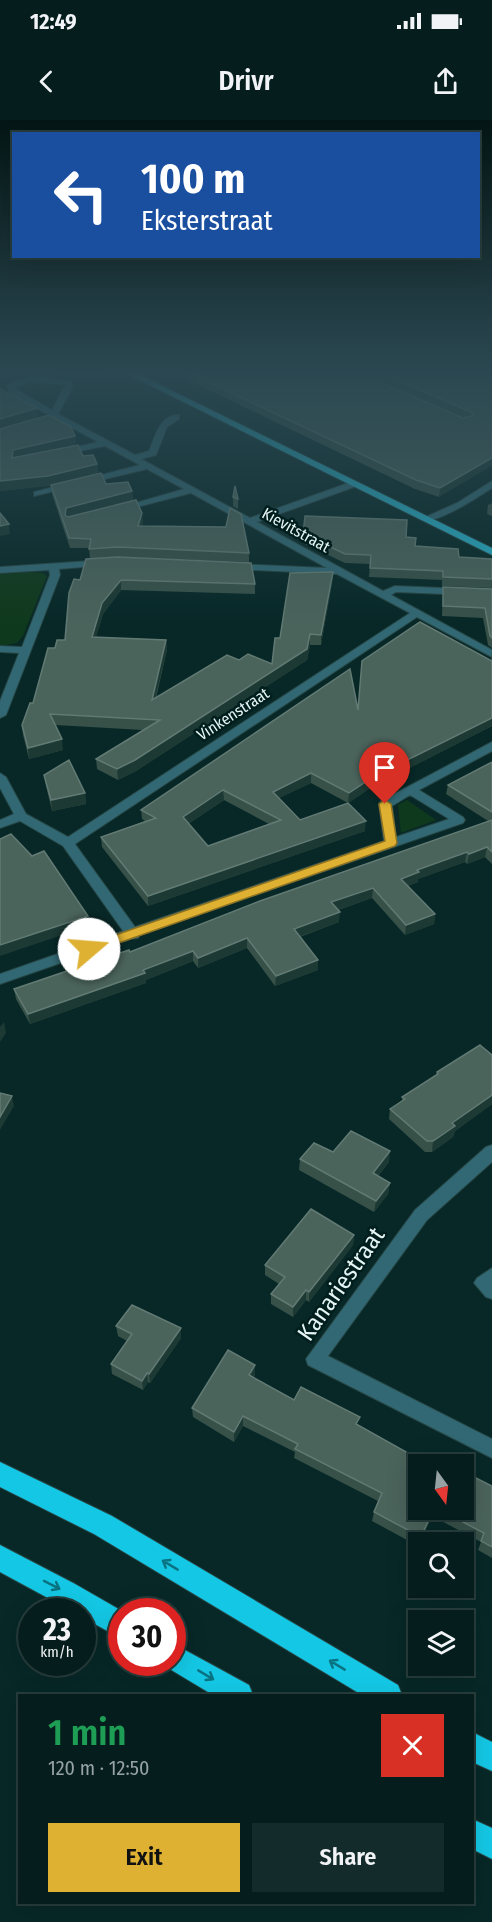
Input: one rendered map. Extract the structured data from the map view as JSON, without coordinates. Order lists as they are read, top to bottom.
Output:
{
  "streets": {
    "street": ["Kievitstraat", "Vinkenstraat", "Kanariestraat"]
  },
  "crossings": [
    ["Kievitstraat", "Vinkenstraat"]
  ],
  "north": "bottom",
  "page": {
    "status": "12:49",
    "header": "Drivr",
    "turn": ["100 m", "Eksterstraat"],
    "speed": "23 km/h",
    "limit": "30",
    "heading": ["1 min", "120 m · 12:50"],
    "buttons": ["Exit", "Share"]
  }
}
